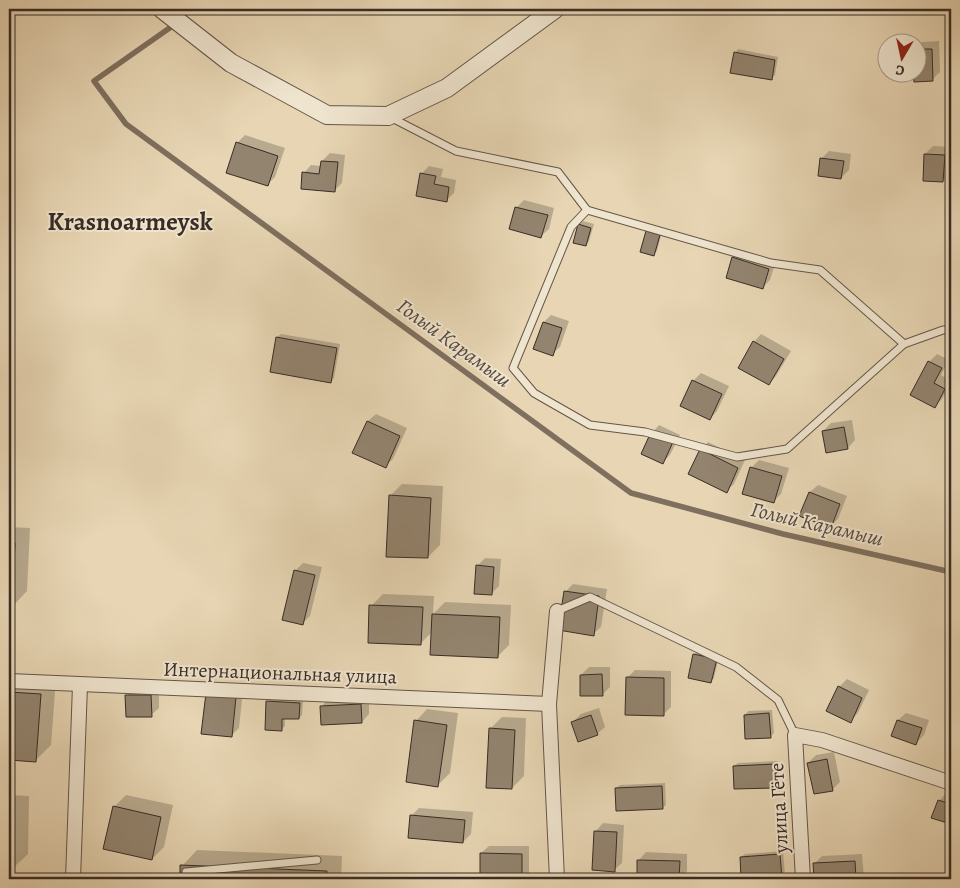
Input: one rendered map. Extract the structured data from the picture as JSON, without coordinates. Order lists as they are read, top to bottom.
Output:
{
  "streets": {
    "street": ["Интернациональная улица", "улица Гёте"]
  },
  "districts": ["Krasnoarmeysk"],
  "water": ["Голый Карамыш"],
  "north": "bottom"
}
